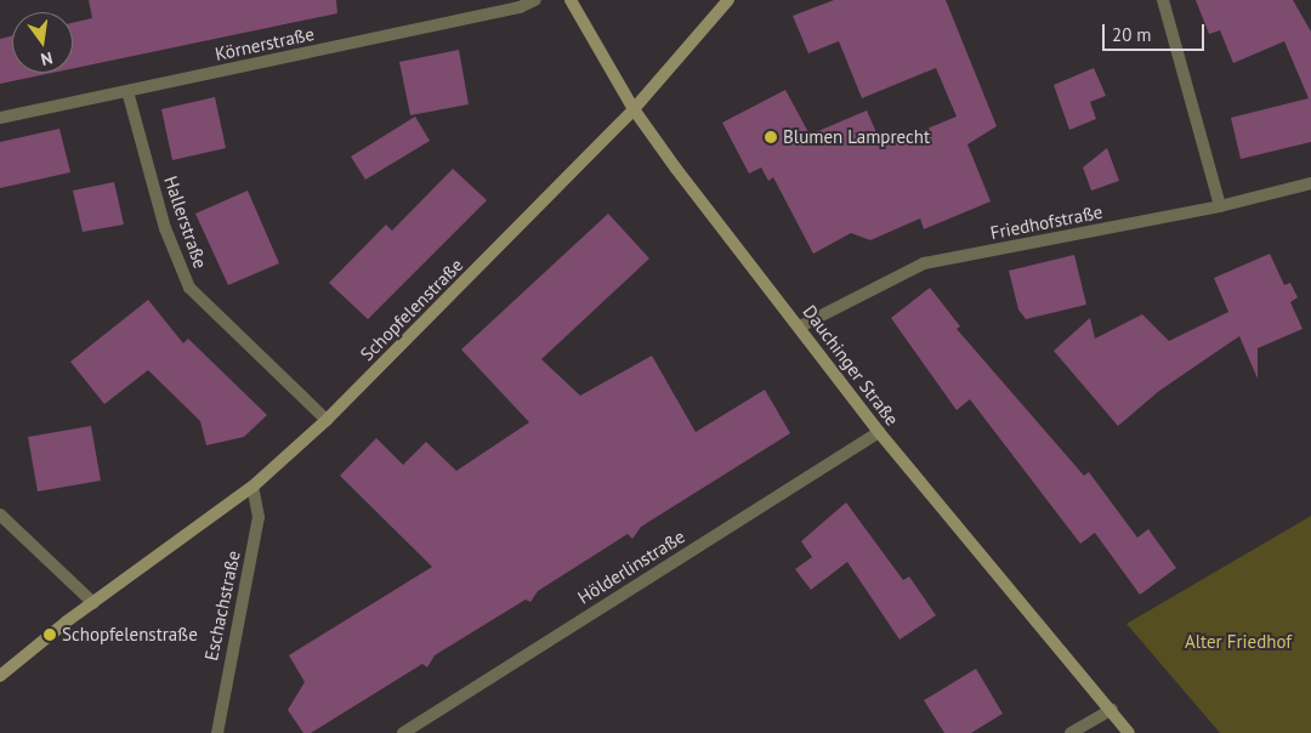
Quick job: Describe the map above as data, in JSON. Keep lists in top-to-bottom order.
{
  "streets": {
    "street": [
      "Körnerstraße",
      "Hallerstraße",
      "Friedhofstraße",
      "Schopfelenstraße",
      "Dauchinger Straße",
      "Hölderlinstraße",
      "Eschachstraße"
    ]
  },
  "crossings": [
    ["Körnerstraße", "Hallerstraße"],
    ["Hallerstraße", "Schopfelenstraße"],
    ["Friedhofstraße", "Dauchinger Straße"],
    ["Schopfelenstraße", "Dauchinger Straße"],
    ["Schopfelenstraße", "Eschachstraße"],
    ["Dauchinger Straße", "Hölderlinstraße"]
  ],
  "parks": ["Alter Friedhof"],
  "places": ["Blumen Lamprecht", "Schopfelenstraße"],
  "scale_bar": "20 m",
  "north": "bottom"
}
